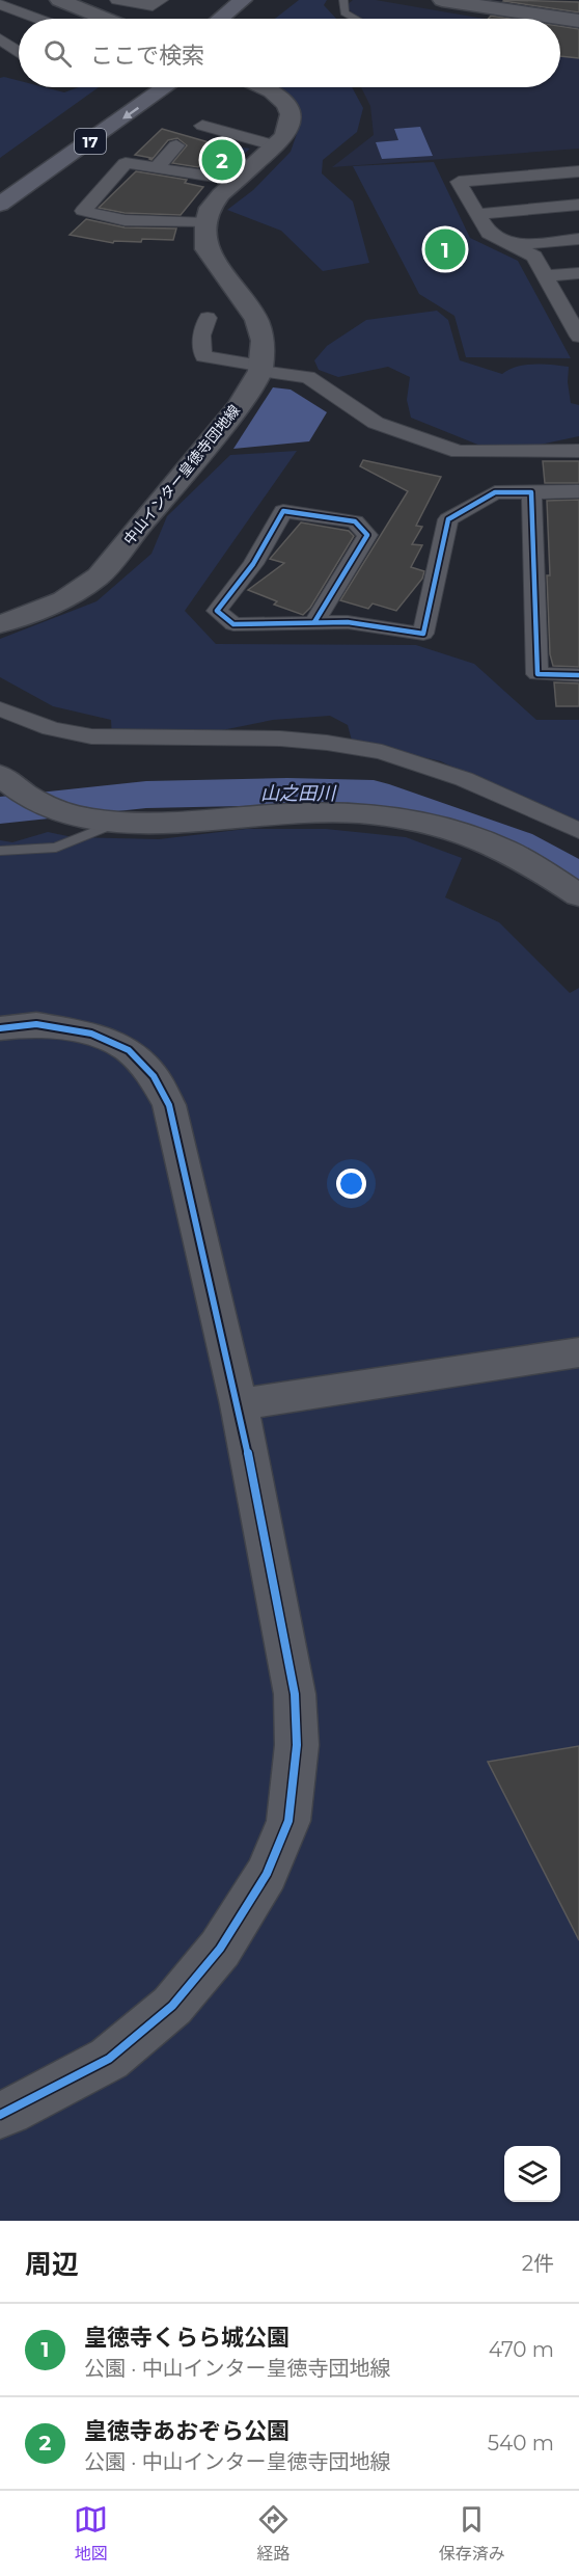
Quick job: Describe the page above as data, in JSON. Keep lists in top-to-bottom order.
{
  "streets": {
    "main road": ["17"],
    "street": ["中山インター皇徳寺団地線"]
  },
  "water": ["山之田川"],
  "page": {
    "search": "ここで検索",
    "pins": ["2", "1"],
    "heading": ["周辺", "2件"],
    "list": [
      {
        "mark": "1",
        "name": "皇徳寺くらら城公園",
        "note": "公園 · 中山インター皇徳寺団地線",
        "value": "470 m"
      },
      {
        "mark": "2",
        "name": "皇徳寺あおぞら公園",
        "note": "公園 · 中山インター皇徳寺団地線",
        "value": "540 m"
      }
    ],
    "nav": ["地図", "経路", "保存済み"]
  }
}
